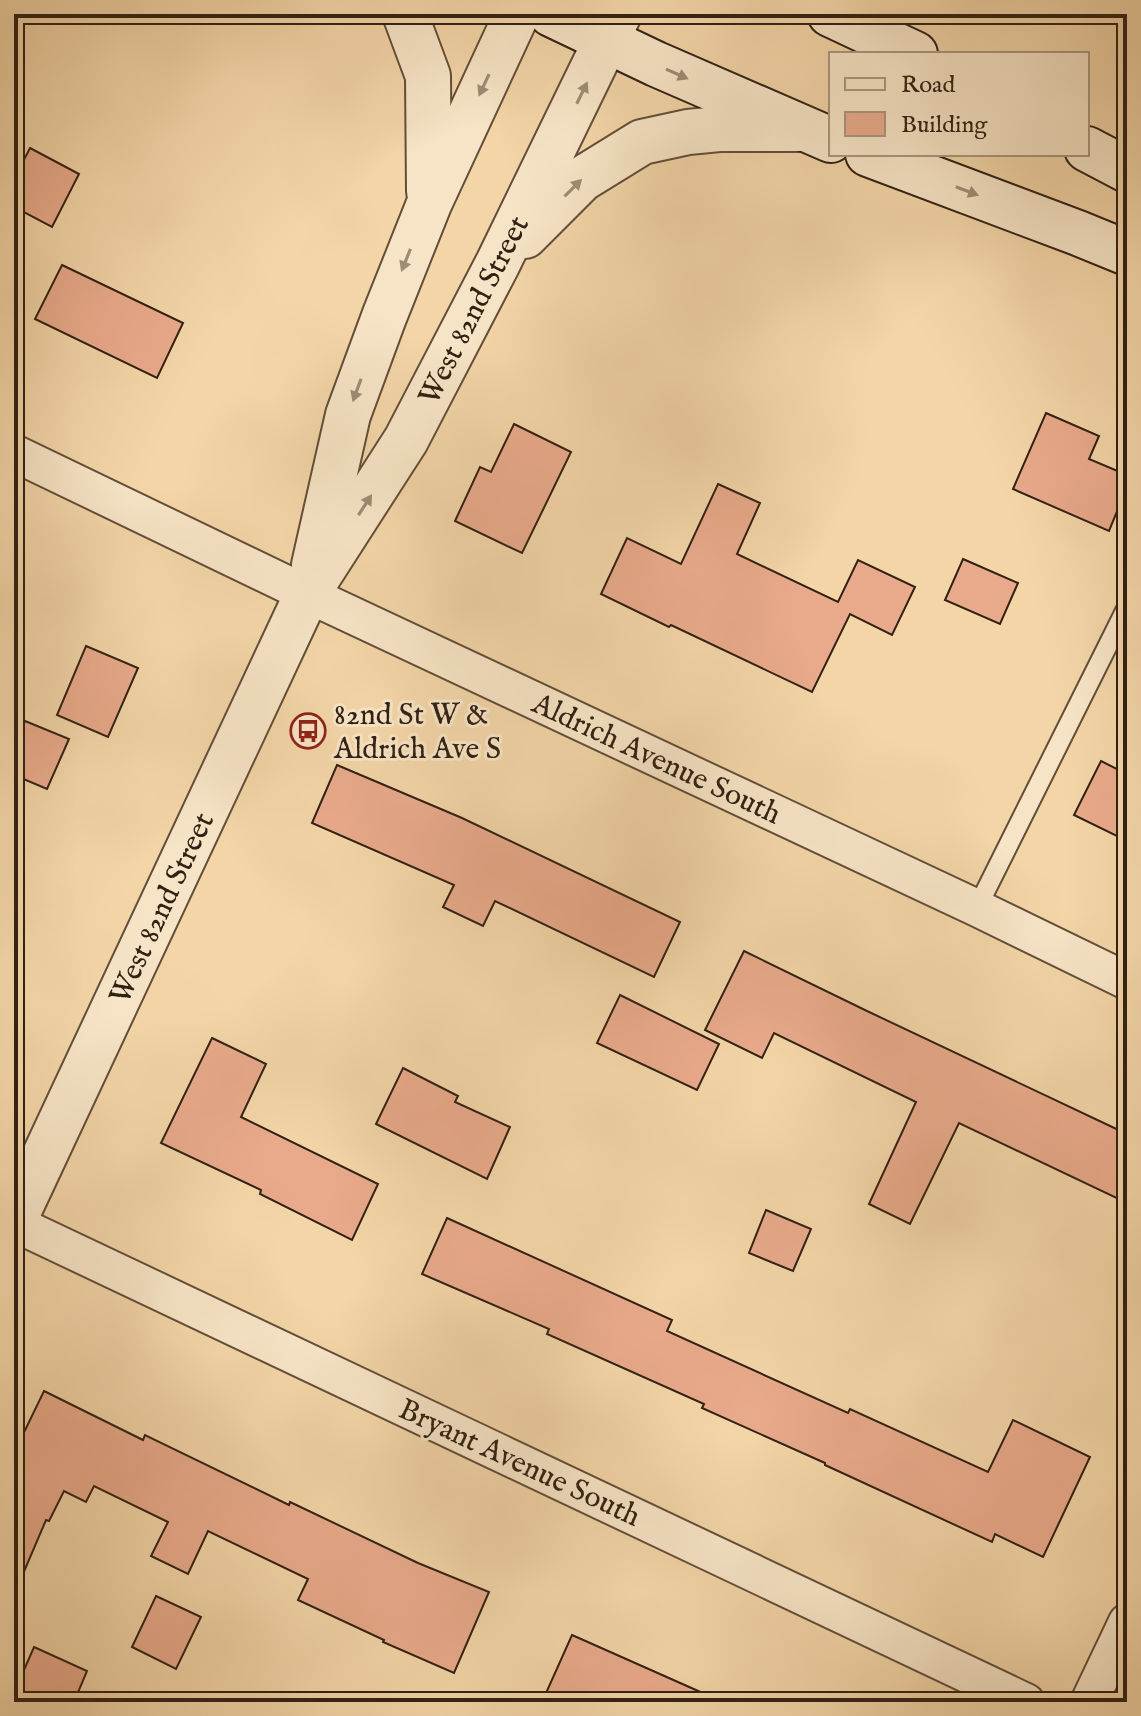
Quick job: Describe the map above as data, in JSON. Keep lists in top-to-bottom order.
{
  "streets": {
    "street": ["West 82nd Street", "Aldrich Avenue South", "Bryant Avenue South"]
  },
  "crossings": [
    ["West 82nd Street", "Aldrich Avenue South"],
    ["West 82nd Street", "Bryant Avenue South"]
  ],
  "places": {
    "bus stop": ["82nd St W & Aldrich Ave S"]
  },
  "legend": ["Road", "Building"]
}
